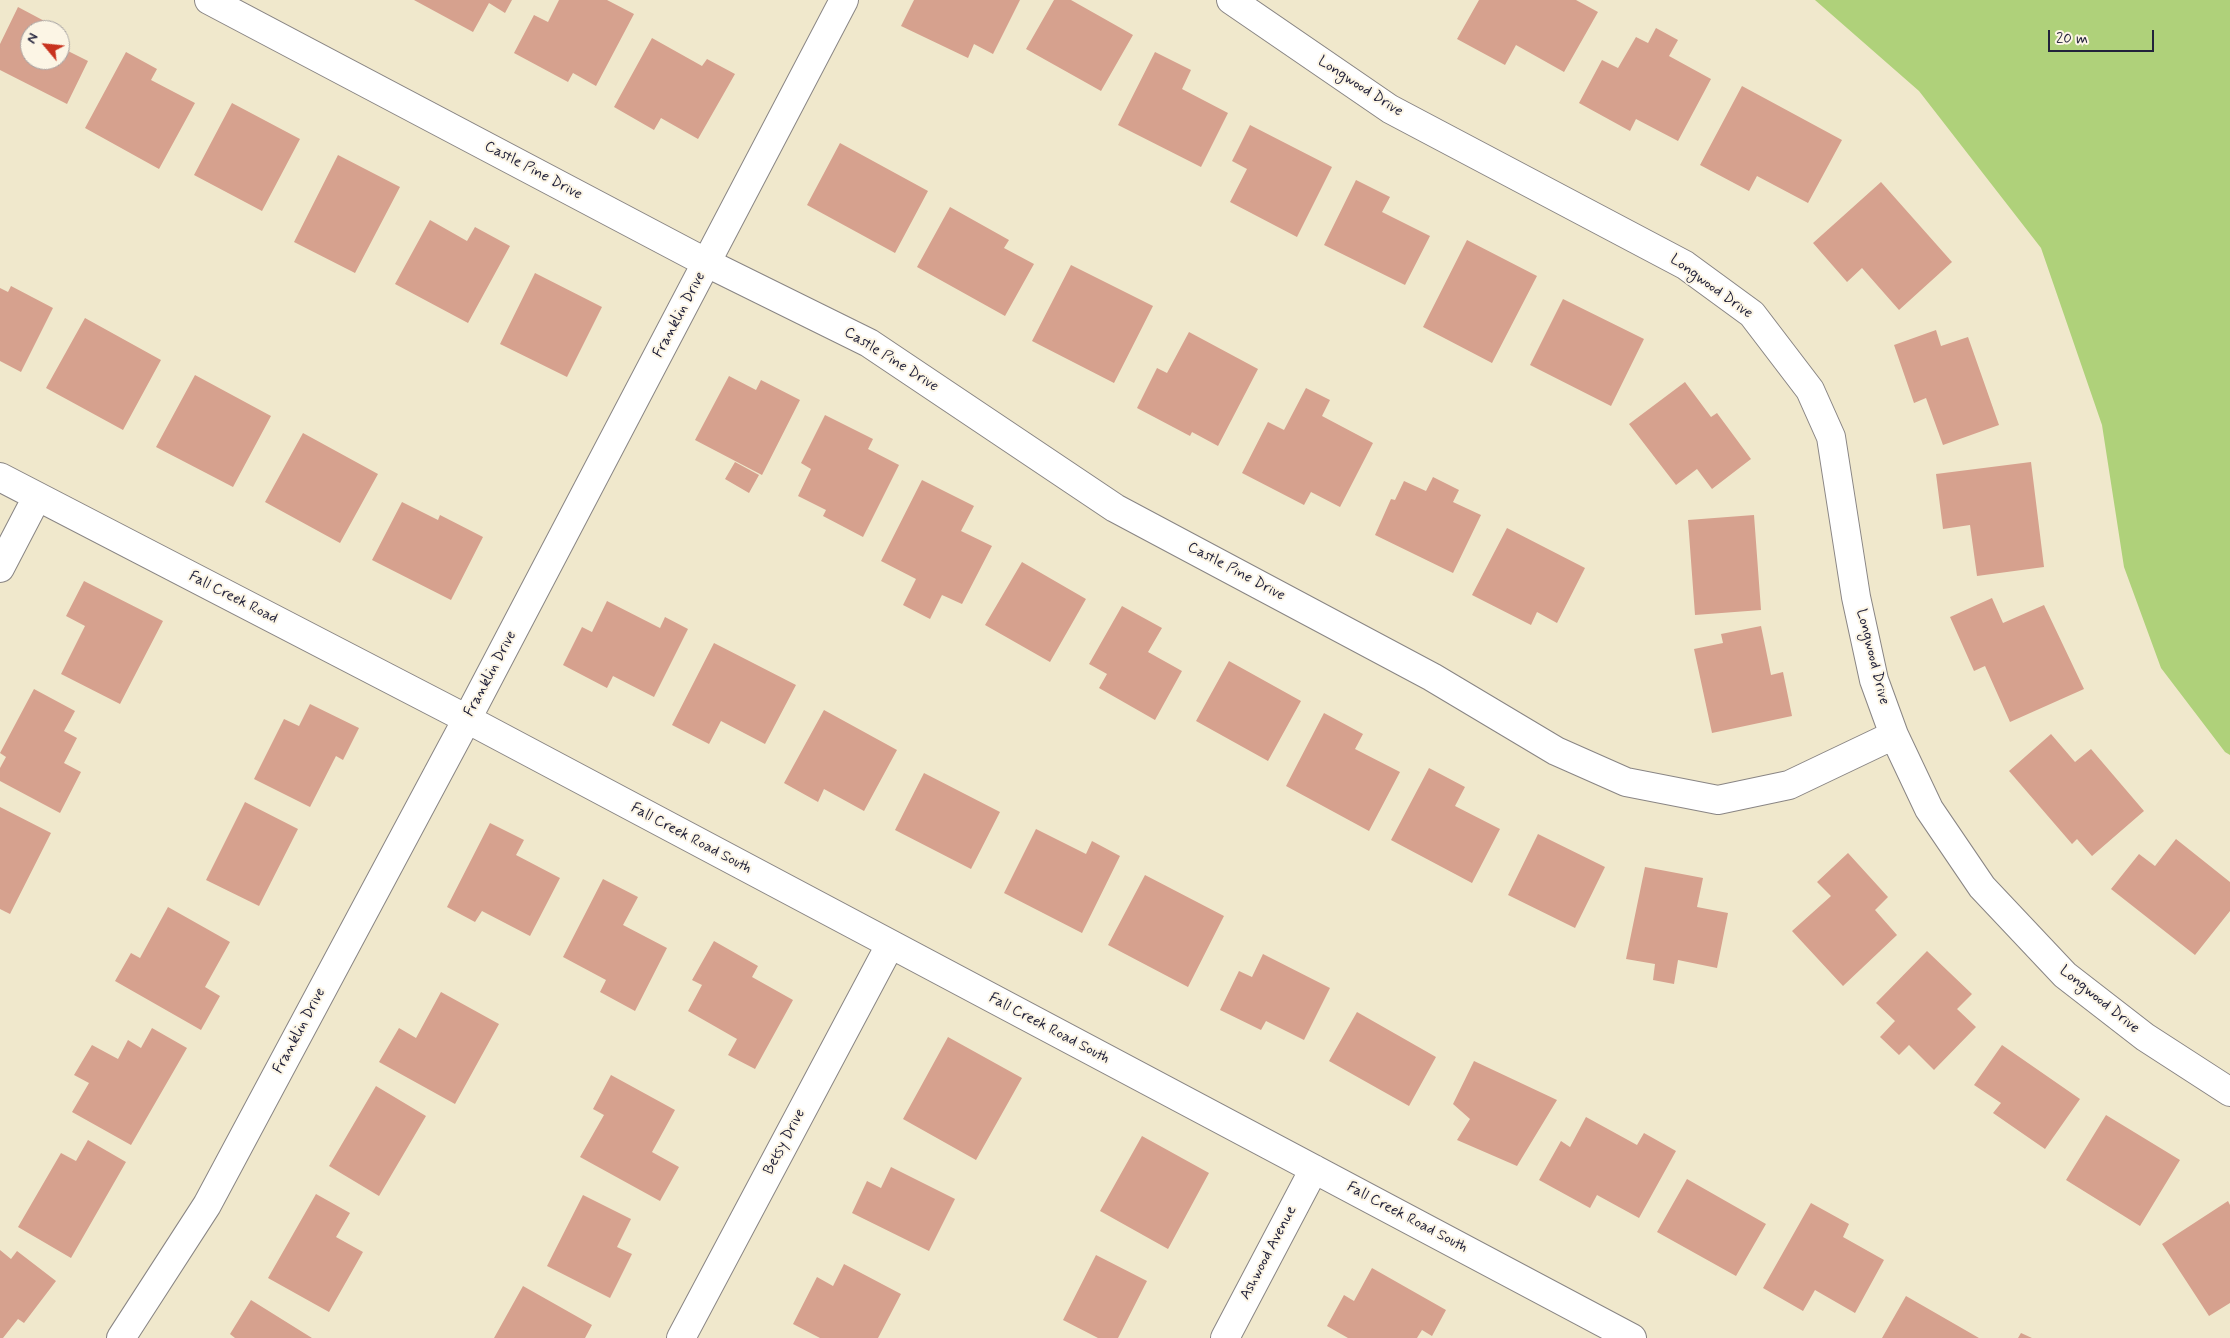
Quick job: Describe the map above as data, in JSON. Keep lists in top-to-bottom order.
{
  "streets": {
    "street": [
      "Longwood Drive",
      "Castle Pine Drive",
      "Franklin Drive",
      "Fall Creek Road",
      "Fall Creek Road South",
      "Betsy Drive",
      "Ashwood Avenue"
    ]
  },
  "crossings": [
    ["Longwood Drive", "Castle Pine Drive"],
    ["Castle Pine Drive", "Franklin Drive"],
    ["Franklin Drive", "Fall Creek Road"],
    ["Franklin Drive", "Fall Creek Road South"],
    ["Fall Creek Road", "Fall Creek Road South"],
    ["Fall Creek Road South", "Betsy Drive"],
    ["Fall Creek Road South", "Ashwood Avenue"]
  ],
  "scale_bar": "20 m",
  "north": "top left"
}
